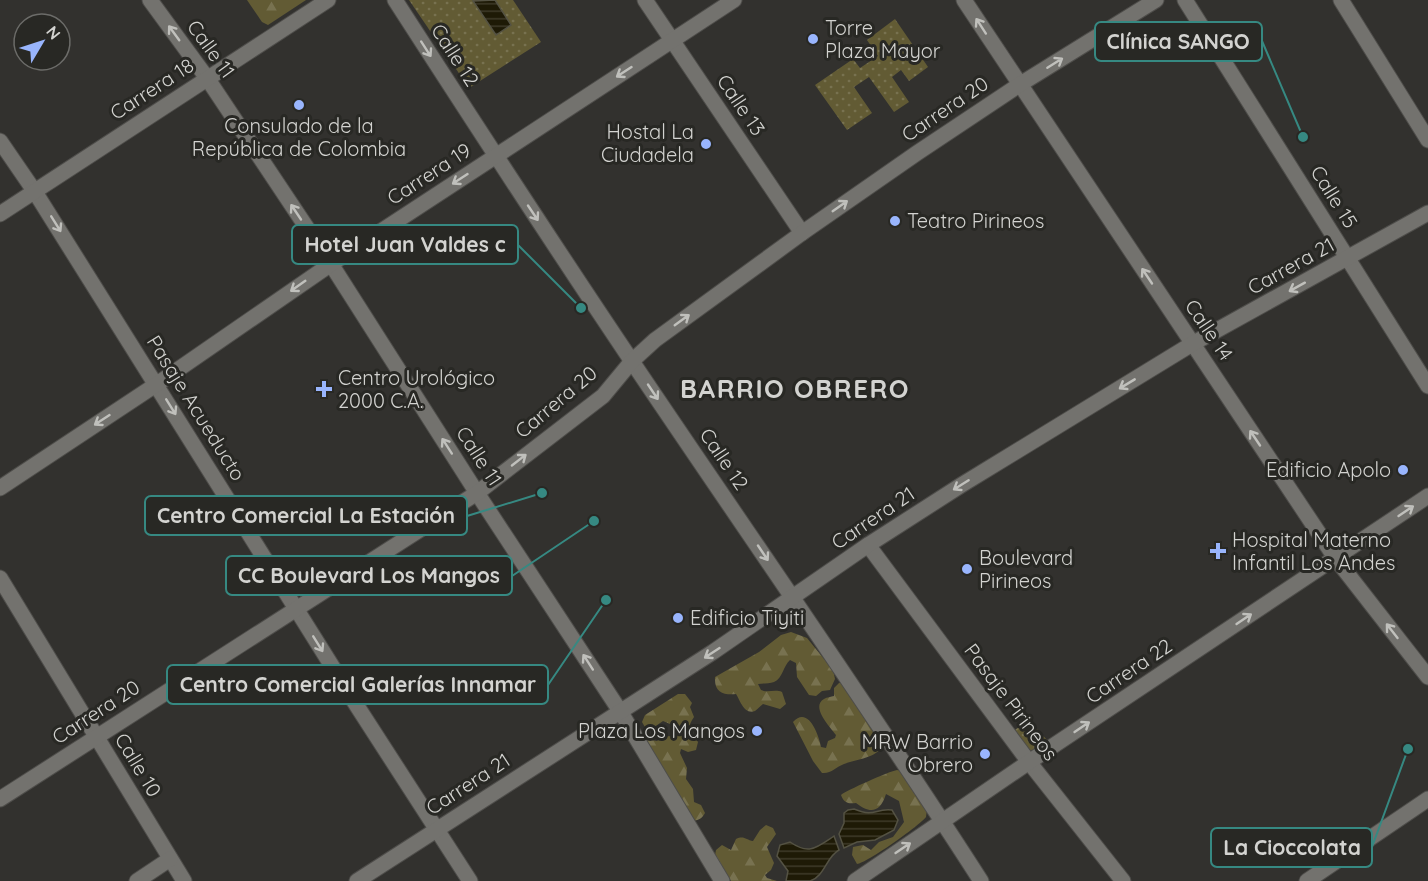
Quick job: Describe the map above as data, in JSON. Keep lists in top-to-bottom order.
{
  "streets": {
    "street": [
      "Calle 11",
      "Calle 12",
      "Carrera 18",
      "Calle 13",
      "Carrera 20",
      "Carrera 19",
      "Calle 15",
      "Carrera 21",
      "Calle 14",
      "Pasaje Acueducto",
      "Carrera 22",
      "Pasaje Pirineos",
      "Calle 10"
    ]
  },
  "crossings": [
    ["Calle 11", "Carrera 18"],
    ["Calle 11", "Carrera 20"],
    ["Calle 11", "Carrera 19"],
    ["Calle 11", "Carrera 21"],
    ["Calle 12", "Carrera 20"],
    ["Calle 12", "Carrera 19"],
    ["Calle 12", "Carrera 21"],
    ["Calle 12", "Carrera 22"],
    ["Carrera 18", "Pasaje Acueducto"],
    ["Calle 13", "Carrera 20"],
    ["Calle 13", "Carrera 19"],
    ["Carrera 20", "Calle 14"],
    ["Carrera 20", "Pasaje Acueducto"],
    ["Carrera 20", "Calle 10"],
    ["Carrera 19", "Pasaje Acueducto"],
    ["Calle 15", "Carrera 21"],
    ["Carrera 21", "Calle 14"],
    ["Carrera 21", "Pasaje Acueducto"],
    ["Carrera 21", "Pasaje Pirineos"],
    ["Calle 14", "Carrera 22"],
    ["Carrera 22", "Pasaje Pirineos"]
  ],
  "one_way": [
    "Calle 11",
    "Calle 12",
    "Carrera 20",
    "Carrera 19",
    "Carrera 21",
    "Calle 14",
    "Pasaje Acueducto",
    "Carrera 22"
  ],
  "districts": ["BARRIO OBRERO"],
  "places": {
    "other": [
      "Torre Plaza Mayor",
      "Consulado de la República de Colombia",
      "Clínica SANGO",
      "Hostal La Ciudadela",
      "Teatro Pirineos",
      "Hotel Juan Valdes c",
      "Edificio Apolo",
      "Centro Comercial La Estación",
      "CC Boulevard Los Mangos",
      "Boulevard Pirineos",
      "Centro Comercial Galerías Innamar",
      "Edificio Tiyiti",
      "Plaza Los Mangos",
      "La Cioccolata",
      "MRW Barrio Obrero"
    ],
    "health": ["Centro Urológico 2000 C.A.", "Hospital Materno Infantil Los Andes"]
  },
  "north": "top right"
}
